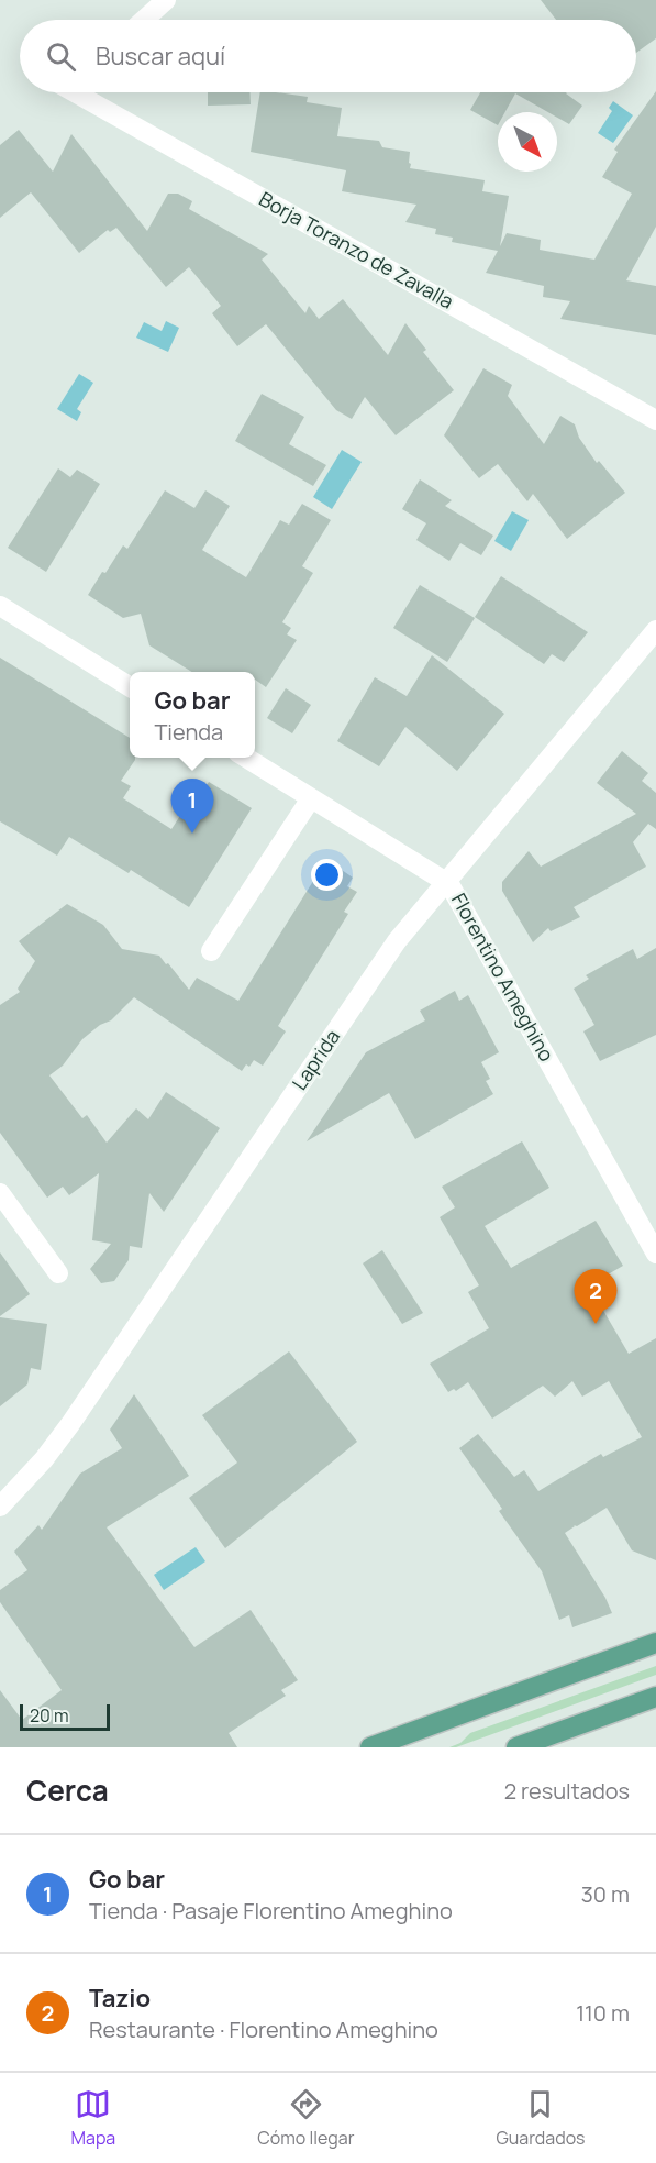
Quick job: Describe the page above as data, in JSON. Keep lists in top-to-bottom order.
{
  "streets": {
    "street": ["Borja Toranzo de Zavalla", "Florentino Ameghino", "Laprida"]
  },
  "crossings": [
    ["Florentino Ameghino", "Laprida"]
  ],
  "scale_bar": "20 m",
  "north": "bottom right",
  "page": {
    "search": "Buscar aquí",
    "popup": ["Go bar", "Tienda"],
    "pins": ["1", "2"],
    "scale": "20 m",
    "heading": ["Cerca", "2 resultados"],
    "list": [
      {
        "mark": "1",
        "name": "Go bar",
        "note": "Tienda · Pasaje Florentino Ameghino",
        "value": "30 m"
      },
      {
        "mark": "2",
        "name": "Tazio",
        "note": "Restaurante · Florentino Ameghino",
        "value": "110 m"
      }
    ],
    "nav": ["Mapa", "Cómo llegar", "Guardados"]
  }
}
